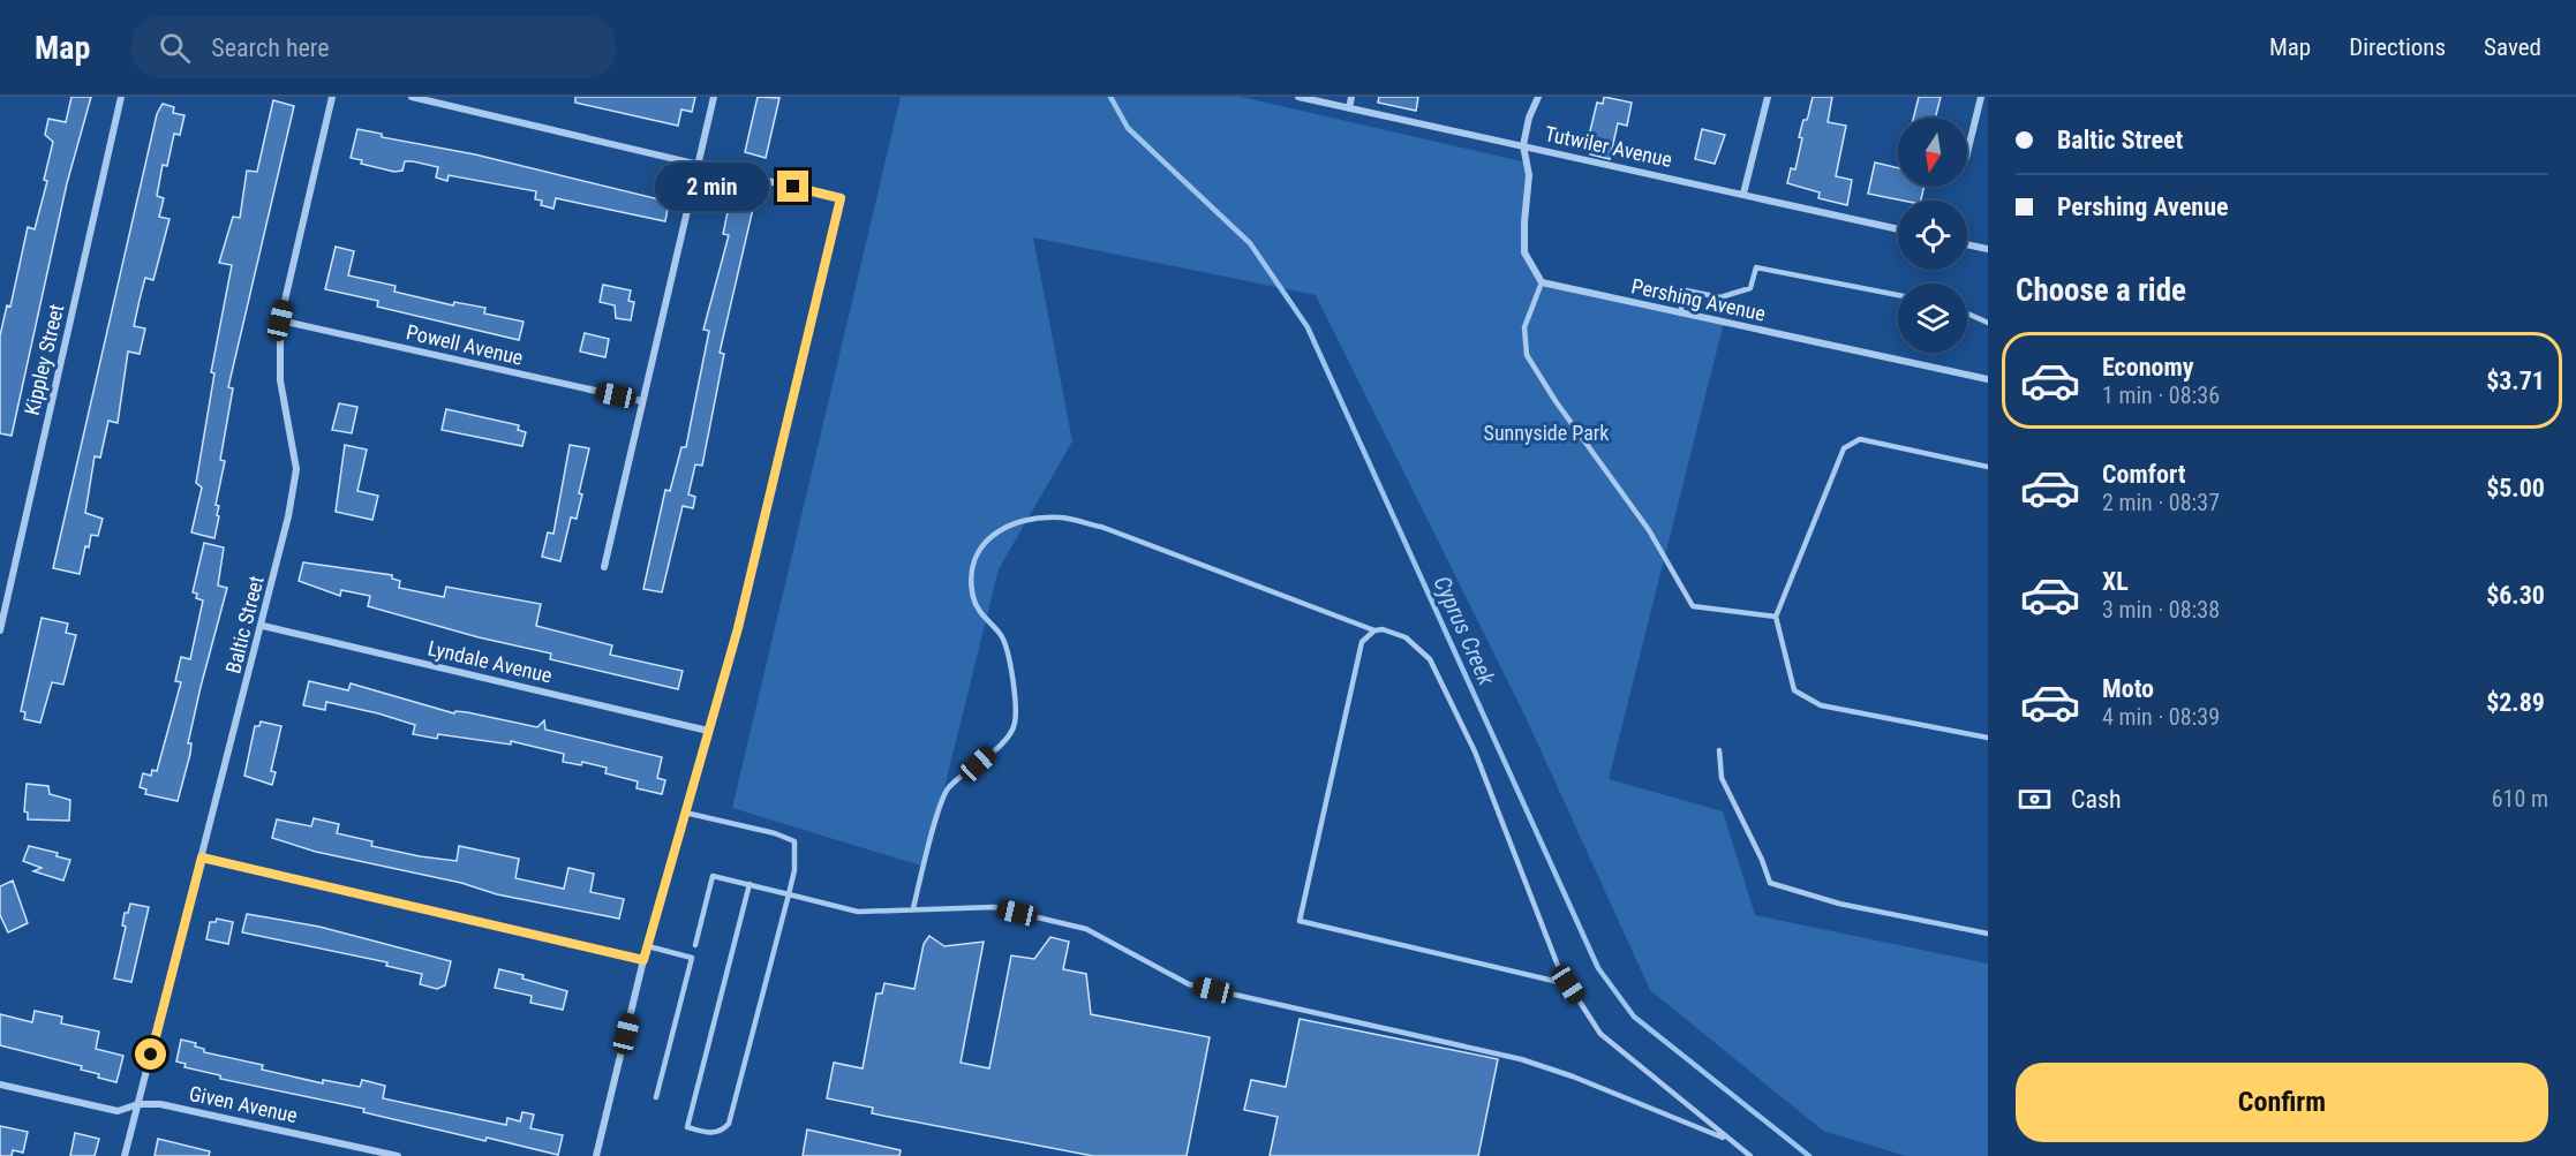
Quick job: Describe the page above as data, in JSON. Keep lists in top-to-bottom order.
{
  "streets": {
    "street": [
      "Tutwiler Avenue",
      "Pershing Avenue",
      "Powell Avenue",
      "Kippley Street",
      "Baltic Street",
      "Lyndale Avenue",
      "Given Avenue"
    ]
  },
  "crossings": [
    ["Powell Avenue", "Baltic Street"],
    ["Baltic Street", "Lyndale Avenue"],
    ["Baltic Street", "Given Avenue"]
  ],
  "water": ["Cyprus Creek"],
  "parks": ["Sunnyside Park"],
  "north": "bottom",
  "page": {
    "header": "Map",
    "search": "Search here",
    "nav": ["Map", "Directions", "Saved"],
    "banner": ["Baltic Street", "Pershing Avenue"],
    "bubble": "2 min",
    "heading": "Choose a ride",
    "list": [
      {
        "name": "Economy",
        "note": "1 min · 08:36",
        "value": "$3.71"
      },
      {
        "name": "Comfort",
        "note": "2 min · 08:37",
        "value": "$5.00"
      },
      {
        "name": "XL",
        "note": "3 min · 08:38",
        "value": "$6.30"
      },
      {
        "name": "Moto",
        "note": "4 min · 08:39",
        "value": "$2.89"
      }
    ],
    "pay": ["Cash", "610 m"],
    "buttons": "Confirm"
  }
}
